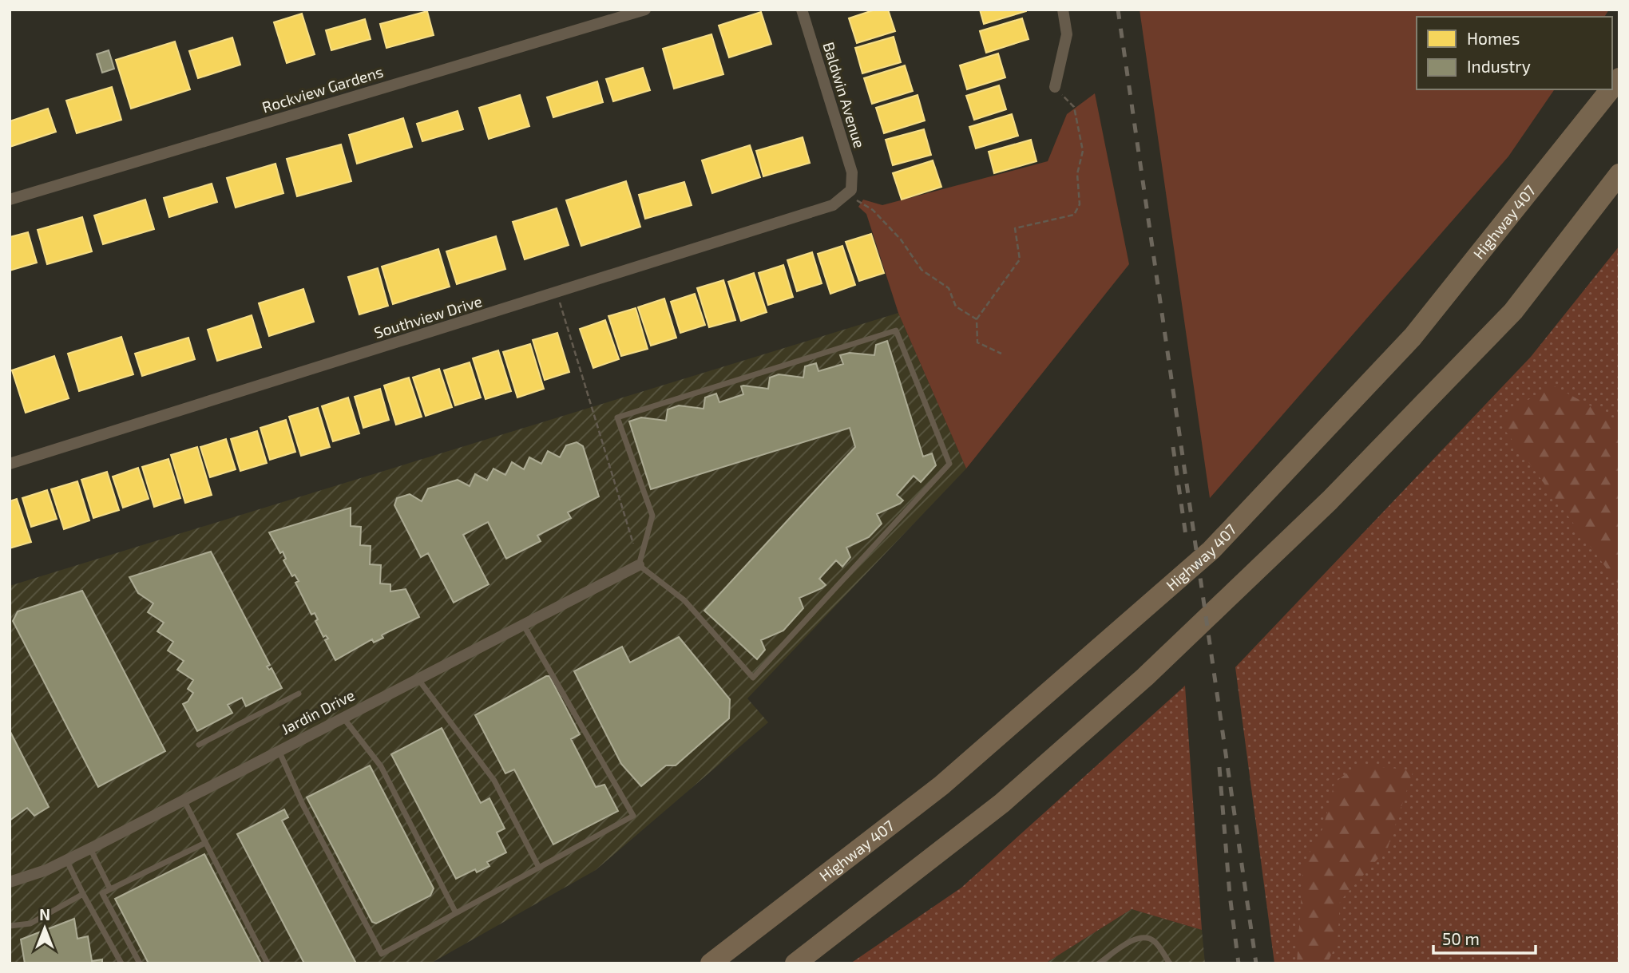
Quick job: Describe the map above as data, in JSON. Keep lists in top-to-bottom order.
{
  "streets": {
    "highway": ["Highway 407"],
    "street": [
      "Rockview Gardens",
      "Baldwin Avenue",
      "Southview Drive",
      "Jardin Drive"
    ]
  },
  "crossings": [
    ["Baldwin Avenue", "Southview Drive"]
  ],
  "legend": ["Homes", "Industry"],
  "scale_bar": "50 m",
  "north": "top"
}
